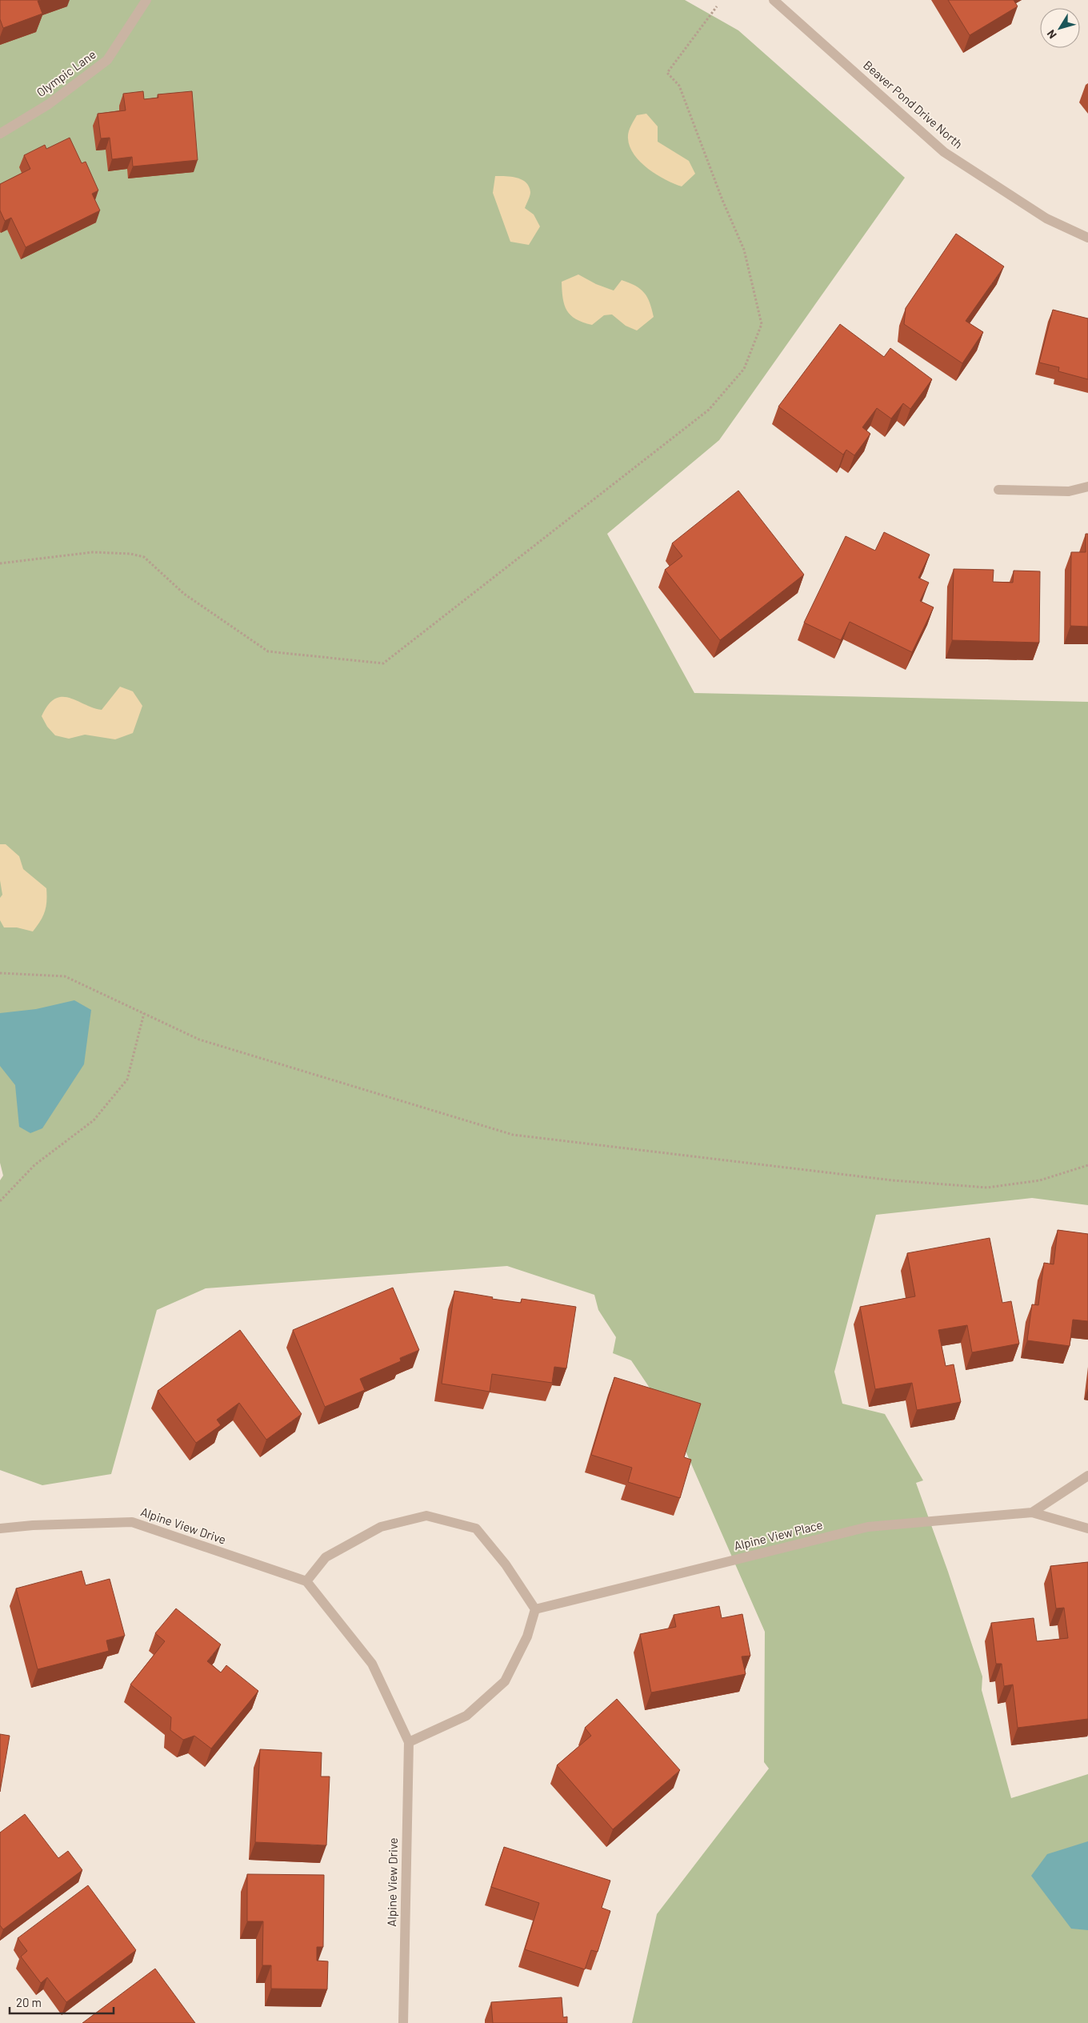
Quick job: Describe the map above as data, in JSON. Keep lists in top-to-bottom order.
{
  "streets": {
    "street": [
      "Olympic Lane",
      "Beaver Pond Drive North",
      "Alpine View Drive",
      "Alpine View Place"
    ]
  },
  "scale_bar": "20 m",
  "north": "bottom left"
}
